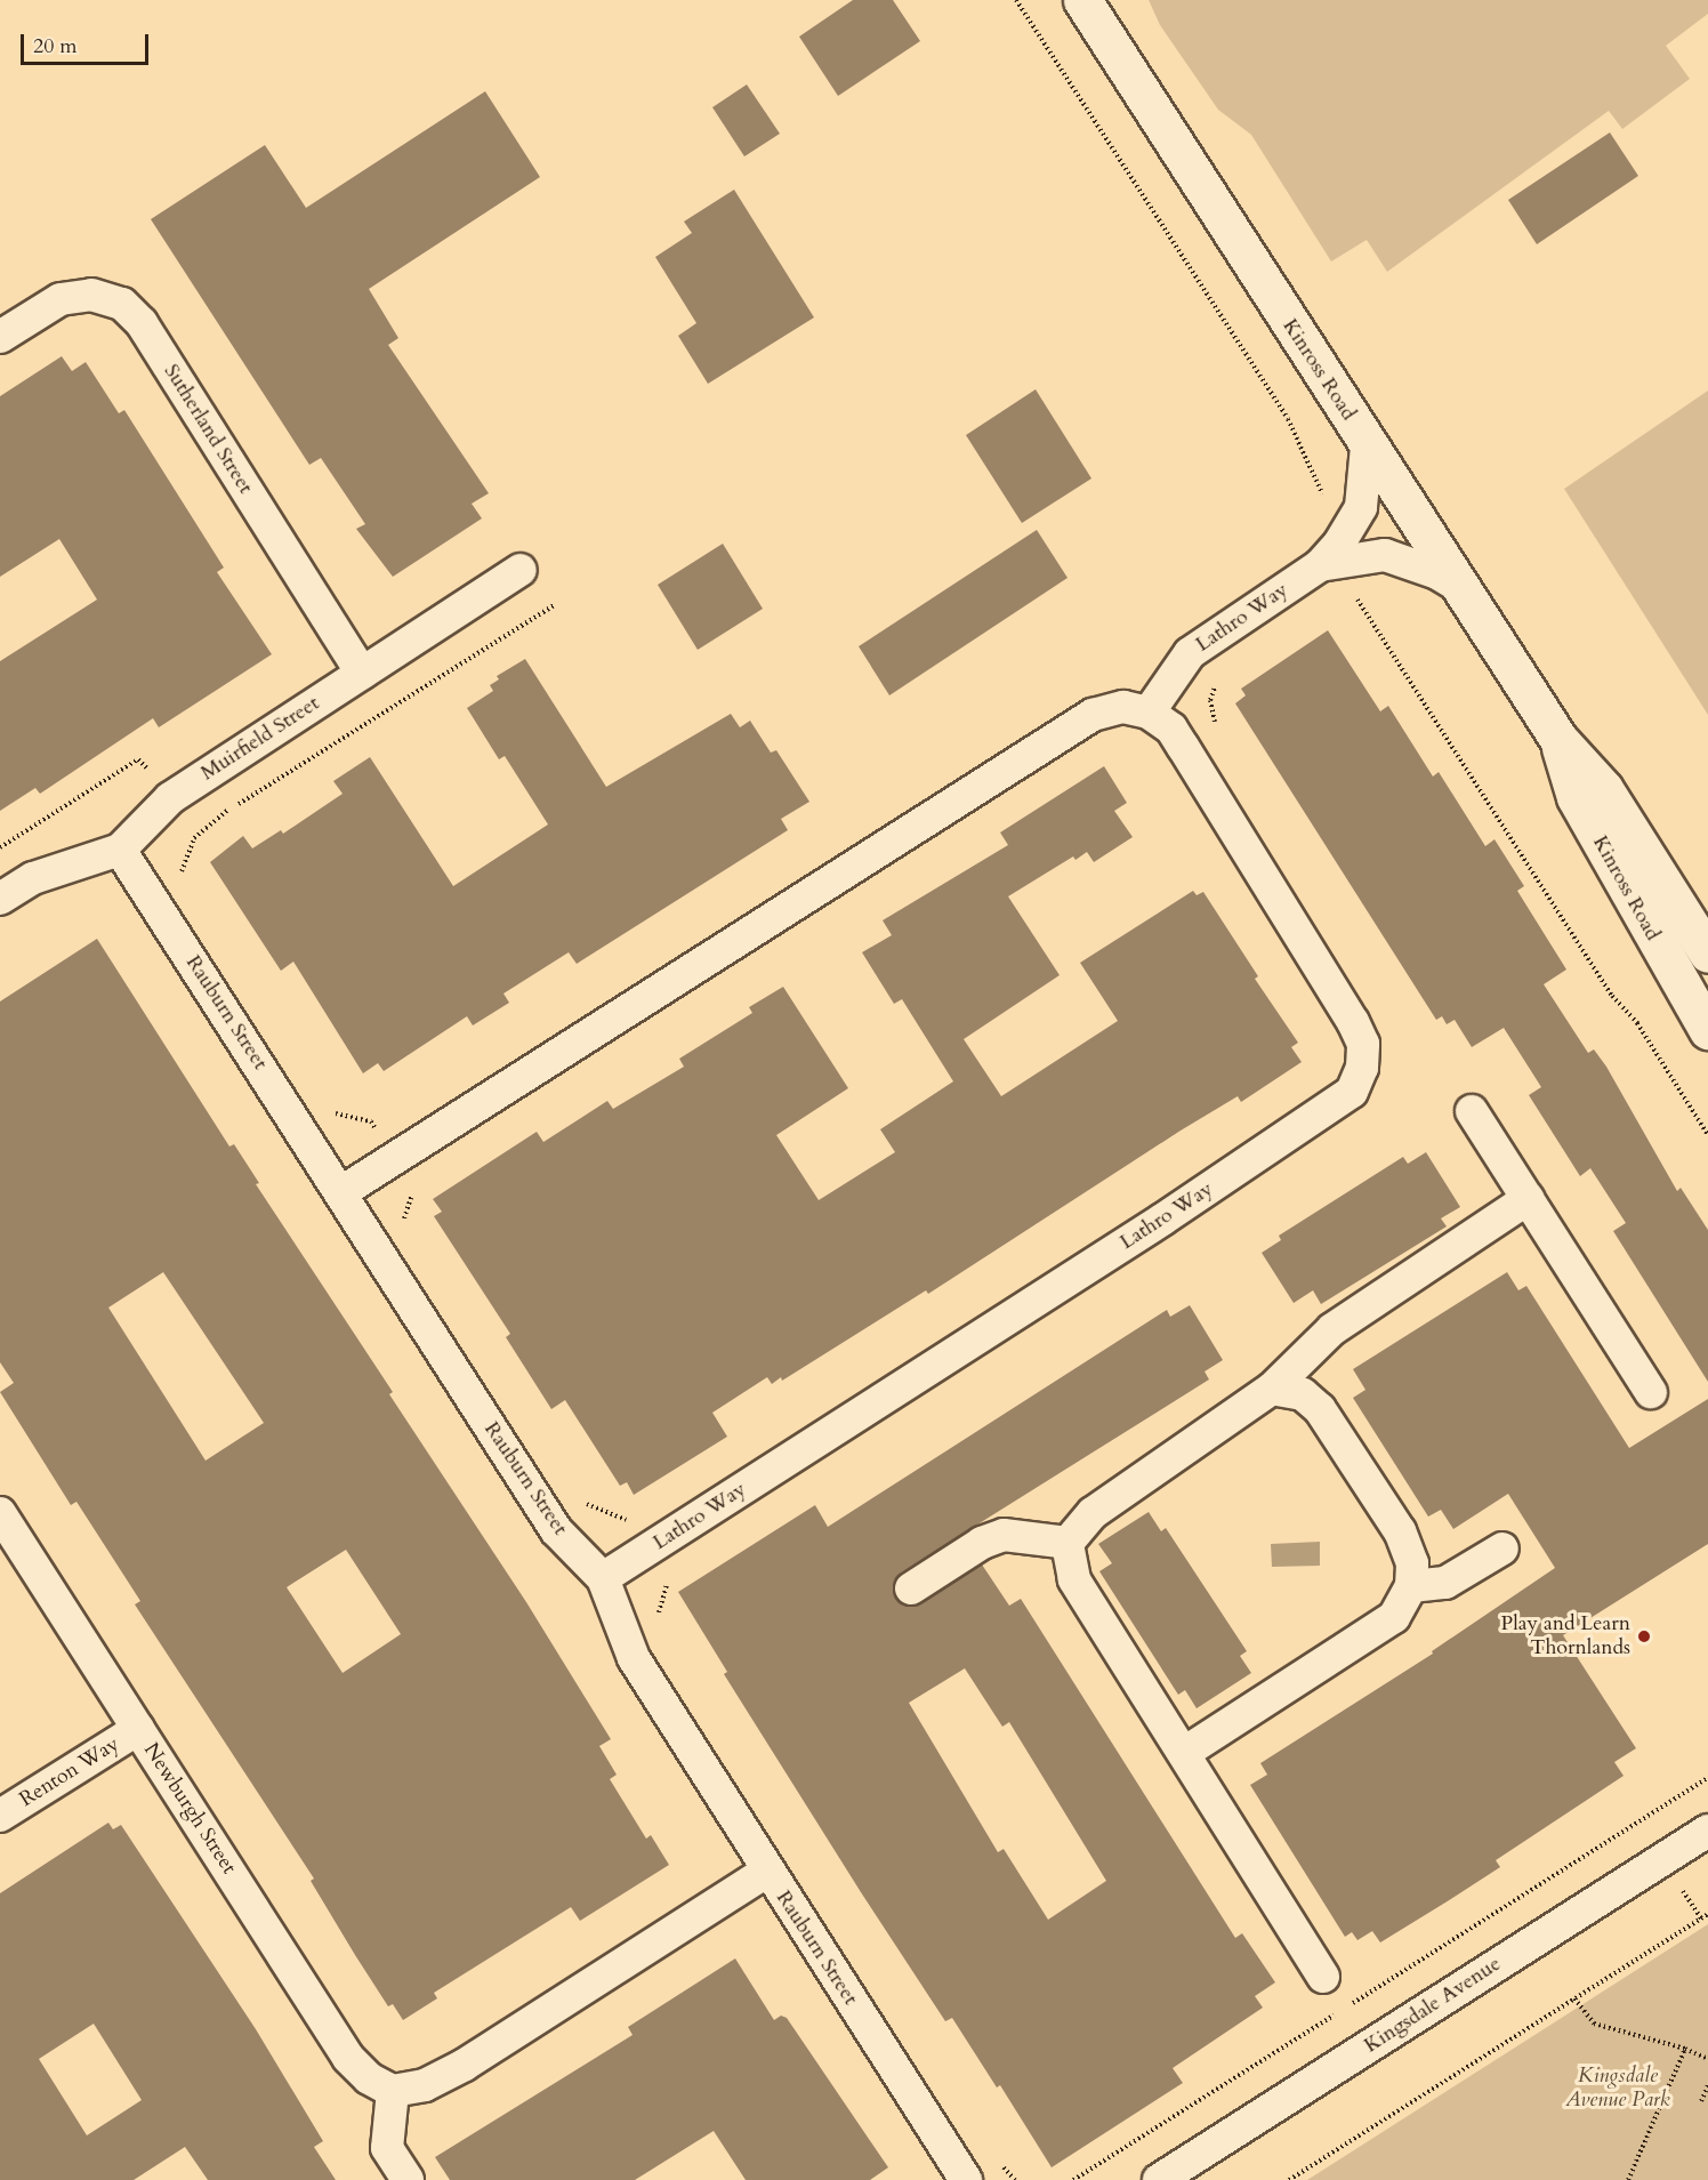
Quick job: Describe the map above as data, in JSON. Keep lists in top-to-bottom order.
{
  "streets": {
    "street": [
      "Kinross Road",
      "Sutherland Street",
      "Lathro Way",
      "Muirfield Street",
      "Rauburn Street",
      "Renton Way",
      "Newburgh Street",
      "Kingsdale Avenue"
    ]
  },
  "crossings": [
    ["Kinross Road", "Lathro Way"],
    ["Sutherland Street", "Muirfield Street"],
    ["Lathro Way", "Rauburn Street"],
    ["Muirfield Street", "Rauburn Street"],
    ["Renton Way", "Newburgh Street"]
  ],
  "parks": ["Kingsdale Avenue Park"],
  "places": ["Play and Learn Thornlands"],
  "scale_bar": "20 m"
}
